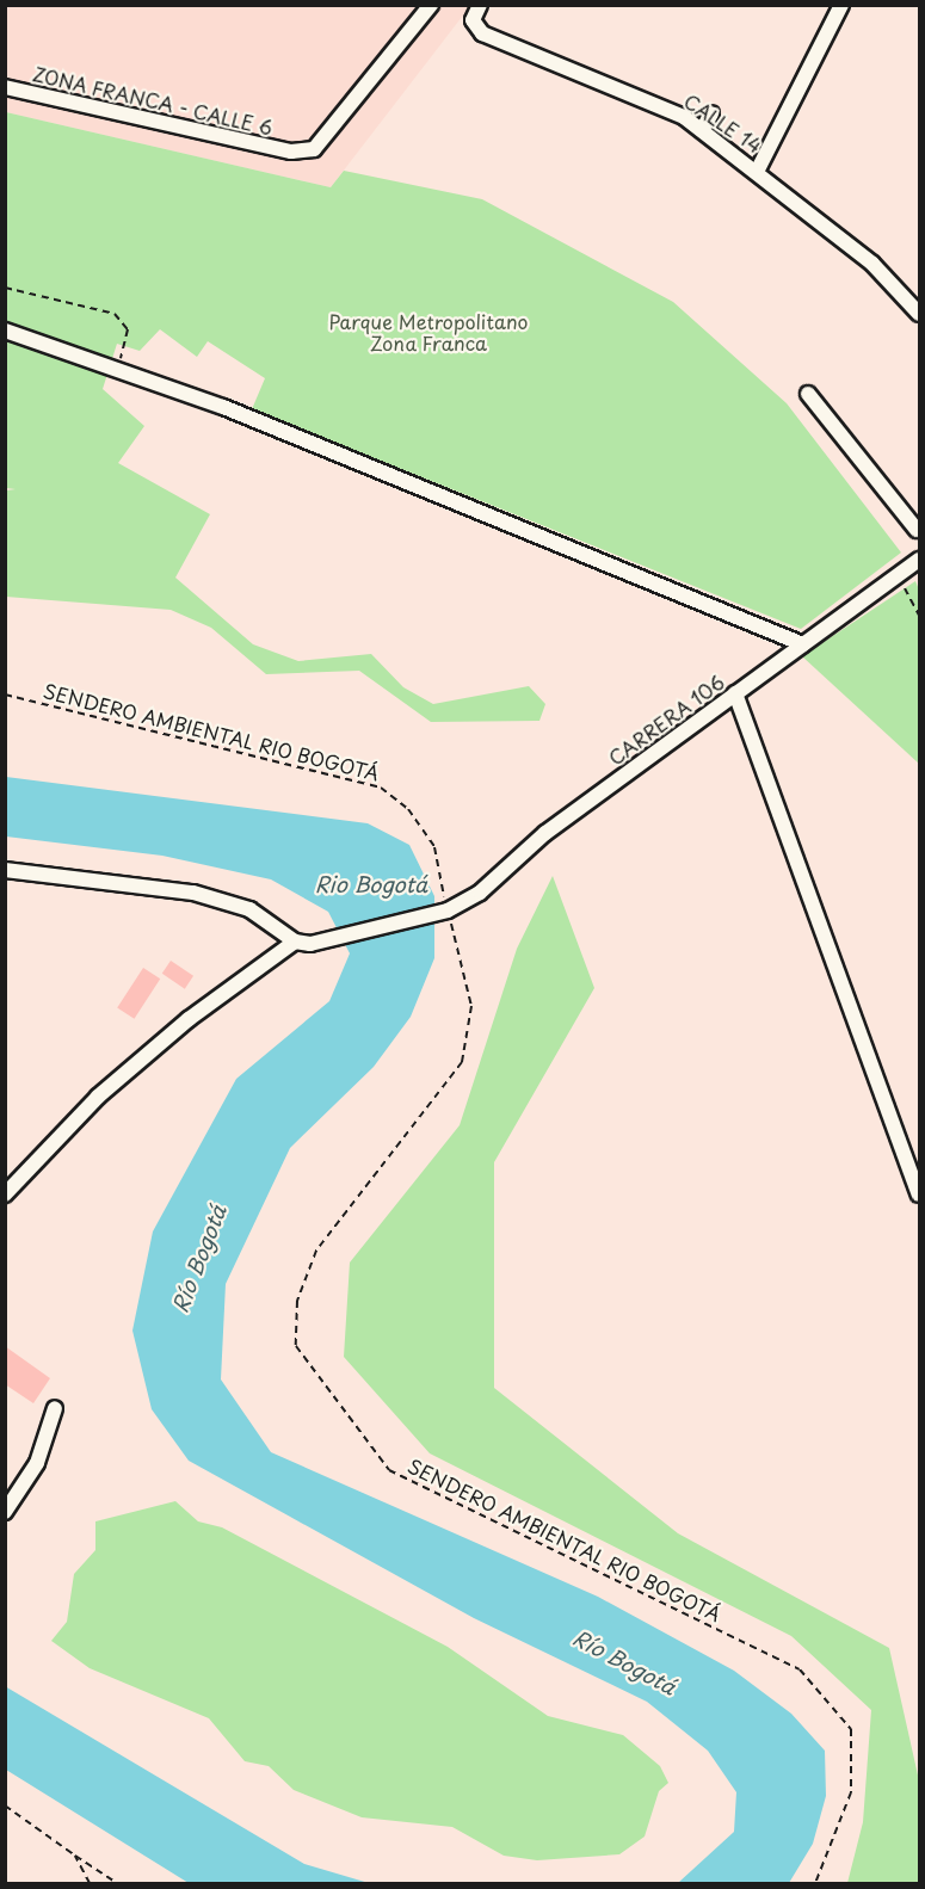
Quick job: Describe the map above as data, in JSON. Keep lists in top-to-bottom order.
{
  "streets": {
    "street": ["ZONA FRANCA - CALLE 6", "CALLE 14", "CARRERA 106"],
    "path": ["SENDERO AMBIENTAL RIO BOGOTÁ"]
  },
  "crossings": [
    ["CARRERA 106", "SENDERO AMBIENTAL RIO BOGOTÁ"]
  ],
  "water": ["Rio Bogotá", "Río Bogotá"],
  "parks": ["Parque Metropolitano Zona Franca"]
}
